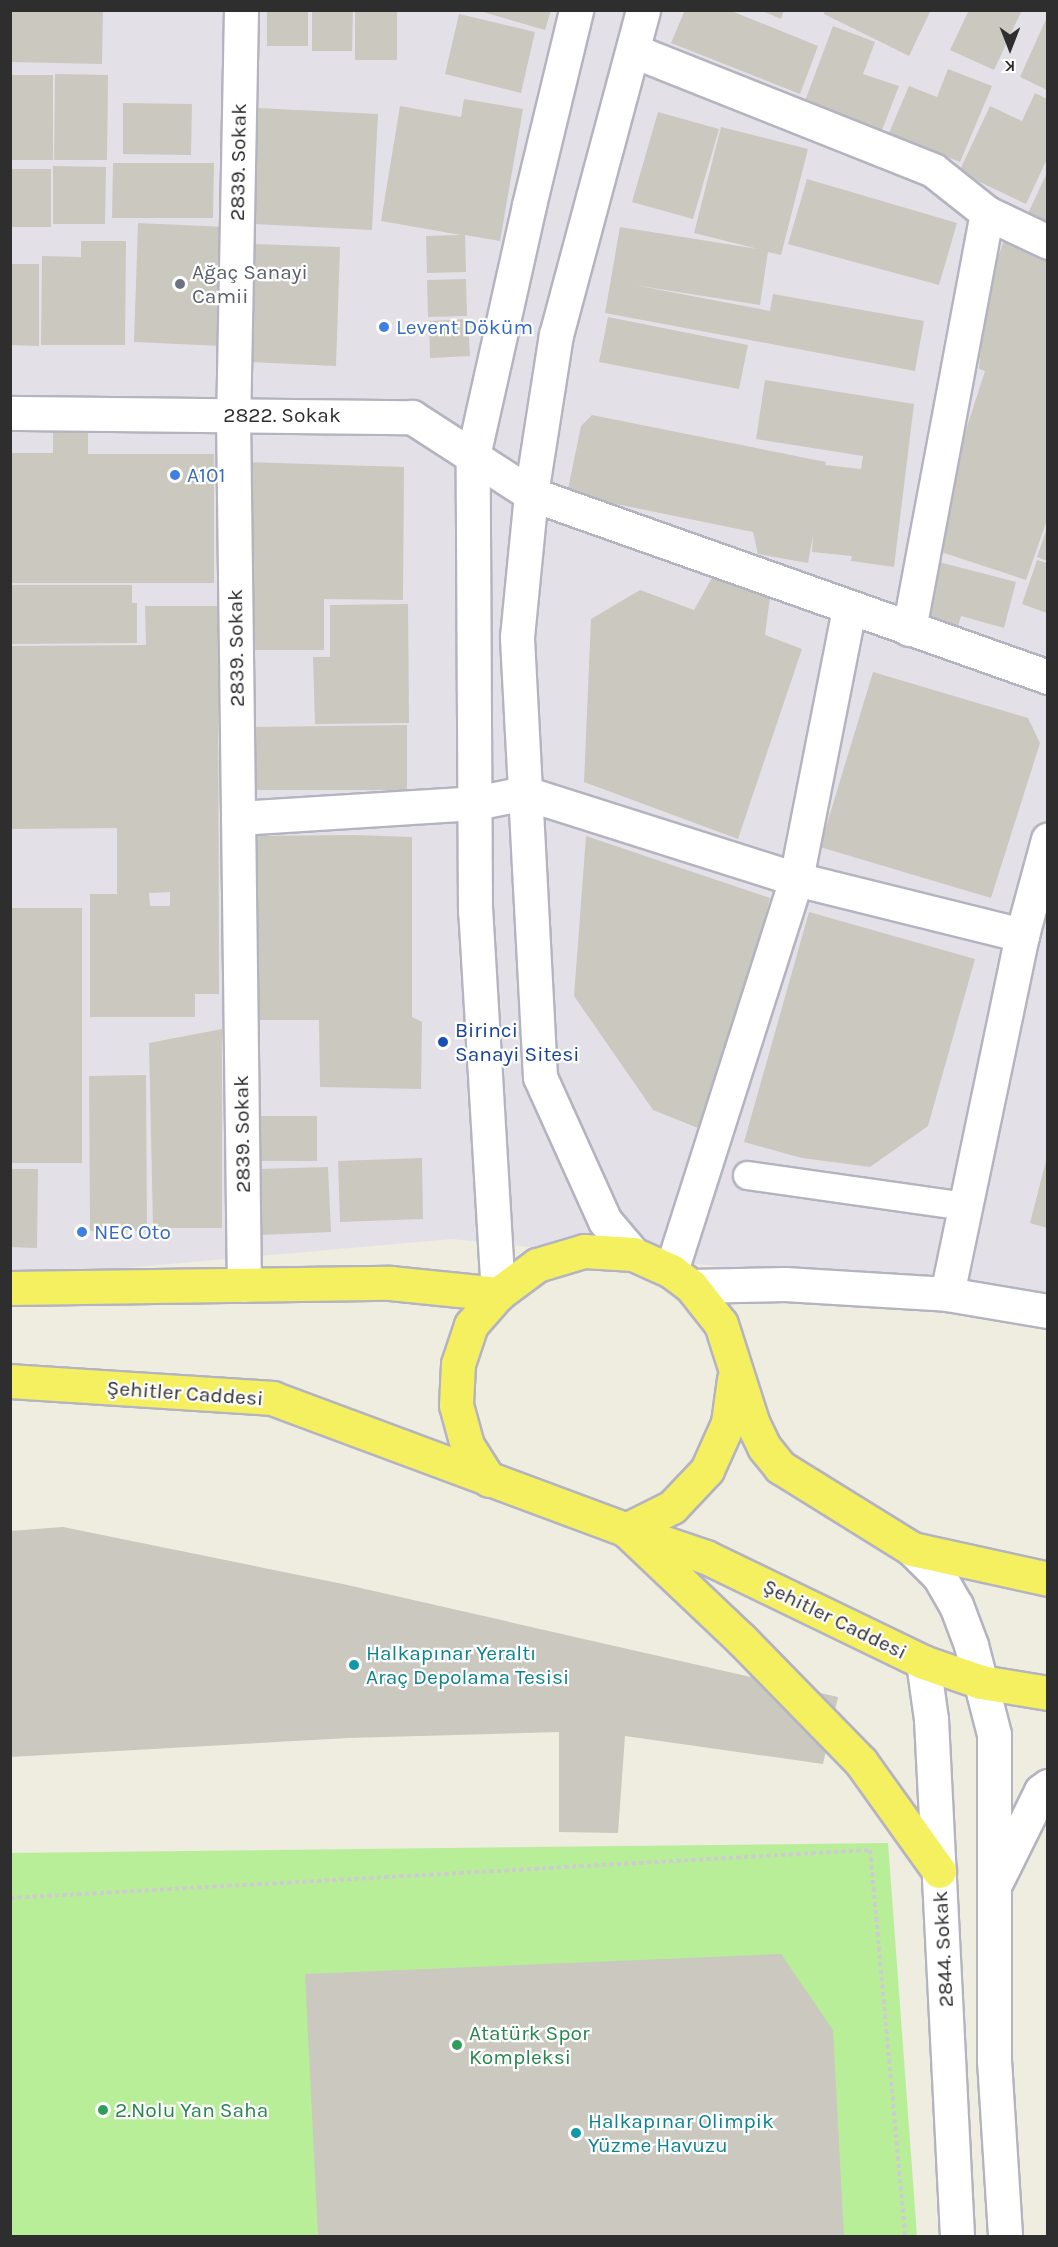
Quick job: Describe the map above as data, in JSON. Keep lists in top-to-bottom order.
{
  "streets": {
    "main road": ["Şehitler Caddesi"],
    "street": ["2839. Sokak", "2822. Sokak", "2844. Sokak"]
  },
  "crossings": [
    ["2839. Sokak", "2822. Sokak"],
    ["Şehitler Caddesi", "2844. Sokak"]
  ],
  "places": [
    "Ağaç Sanayi Camii",
    "Levent Döküm",
    "A101",
    "Birinci Sanayi Sitesi",
    "NEC Oto",
    "Halkapınar Yeraltı Araç Depolama Tesisi",
    "Atatürk Spor Kompleksi",
    "2.Nolu Yan Saha",
    "Halkapınar Olimpik Yüzme Havuzu"
  ],
  "north": "bottom"
}
